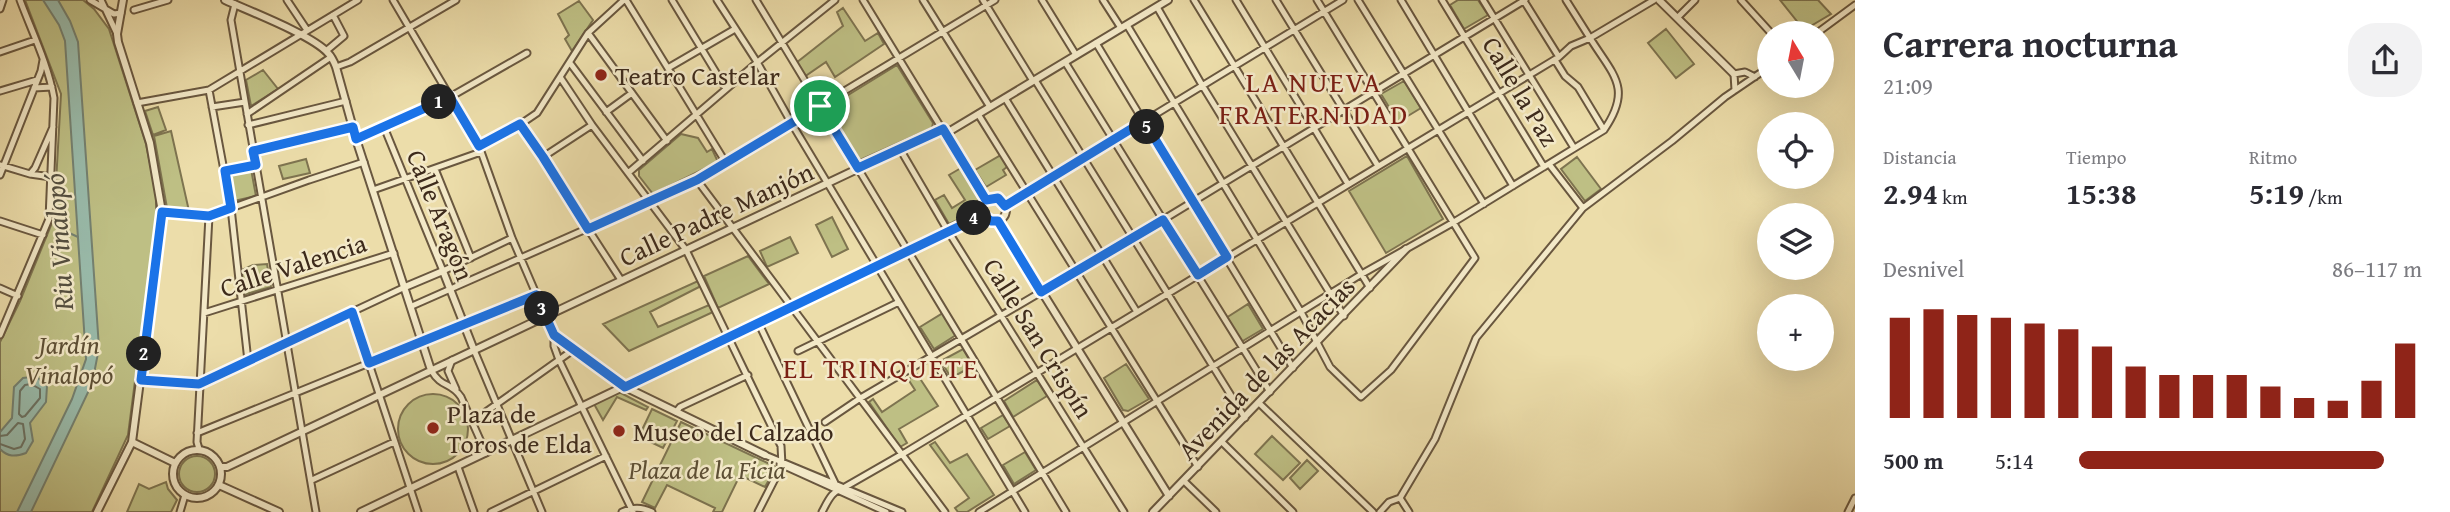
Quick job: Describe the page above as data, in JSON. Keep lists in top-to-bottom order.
{
  "streets": {
    "street": [
      "Calle la Paz",
      "Calle Padre Manjón",
      "Calle Aragón",
      "Calle Valencia",
      "Calle San Crispín",
      "Avenida de las Acacias"
    ]
  },
  "crossings": [
    ["Calle Padre Manjón", "Calle Aragón"],
    ["Calle Padre Manjón", "Calle San Crispín"]
  ],
  "districts": ["LA NUEVA FRATERNIDAD", "EL TRINQUETE"],
  "water": ["Riu Vinalopó"],
  "parks": ["Jardín Vinalopó", "Plaza de la Ficia"],
  "places": ["Teatro Castelar", "Plaza de Toros de Elda", "Museo del Calzado"],
  "north": "top",
  "page": {
    "heading": ["Carrera nocturna", "21:09"],
    "map_buttons": "+",
    "pins": [
      "1",
      "5",
      "4",
      "3",
      "2"
    ],
    "stats": [
      ["Distancia", "2.94 km"],
      ["Tiempo", "15:38"],
      ["Ritmo", "5:19 /km"]
    ],
    "chart": ["Desnivel", "86–117 m"],
    "list": [
      {
        "name": "500 m",
        "note": "5:14"
      }
    ]
  }
}
